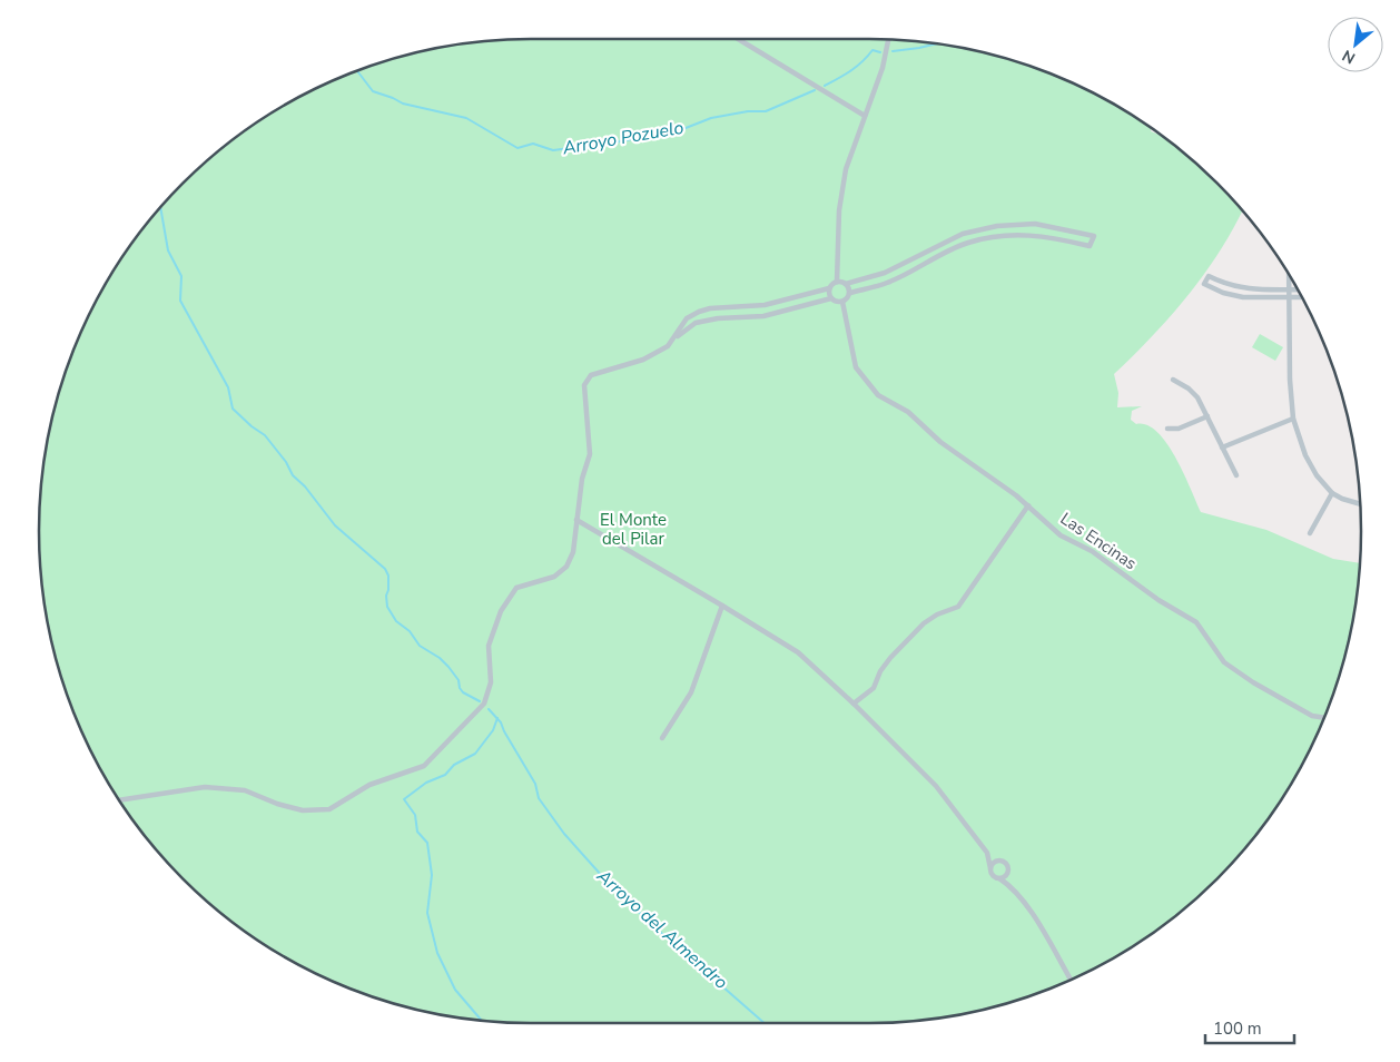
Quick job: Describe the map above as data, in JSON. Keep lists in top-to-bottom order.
{
  "streets": {
    "street": ["Las Encinas"]
  },
  "water": ["Arroyo Pozuelo", "Arroyo del Almendro"],
  "parks": ["El Monte del Pilar"],
  "scale_bar": "100 m",
  "north": "bottom left"
}
